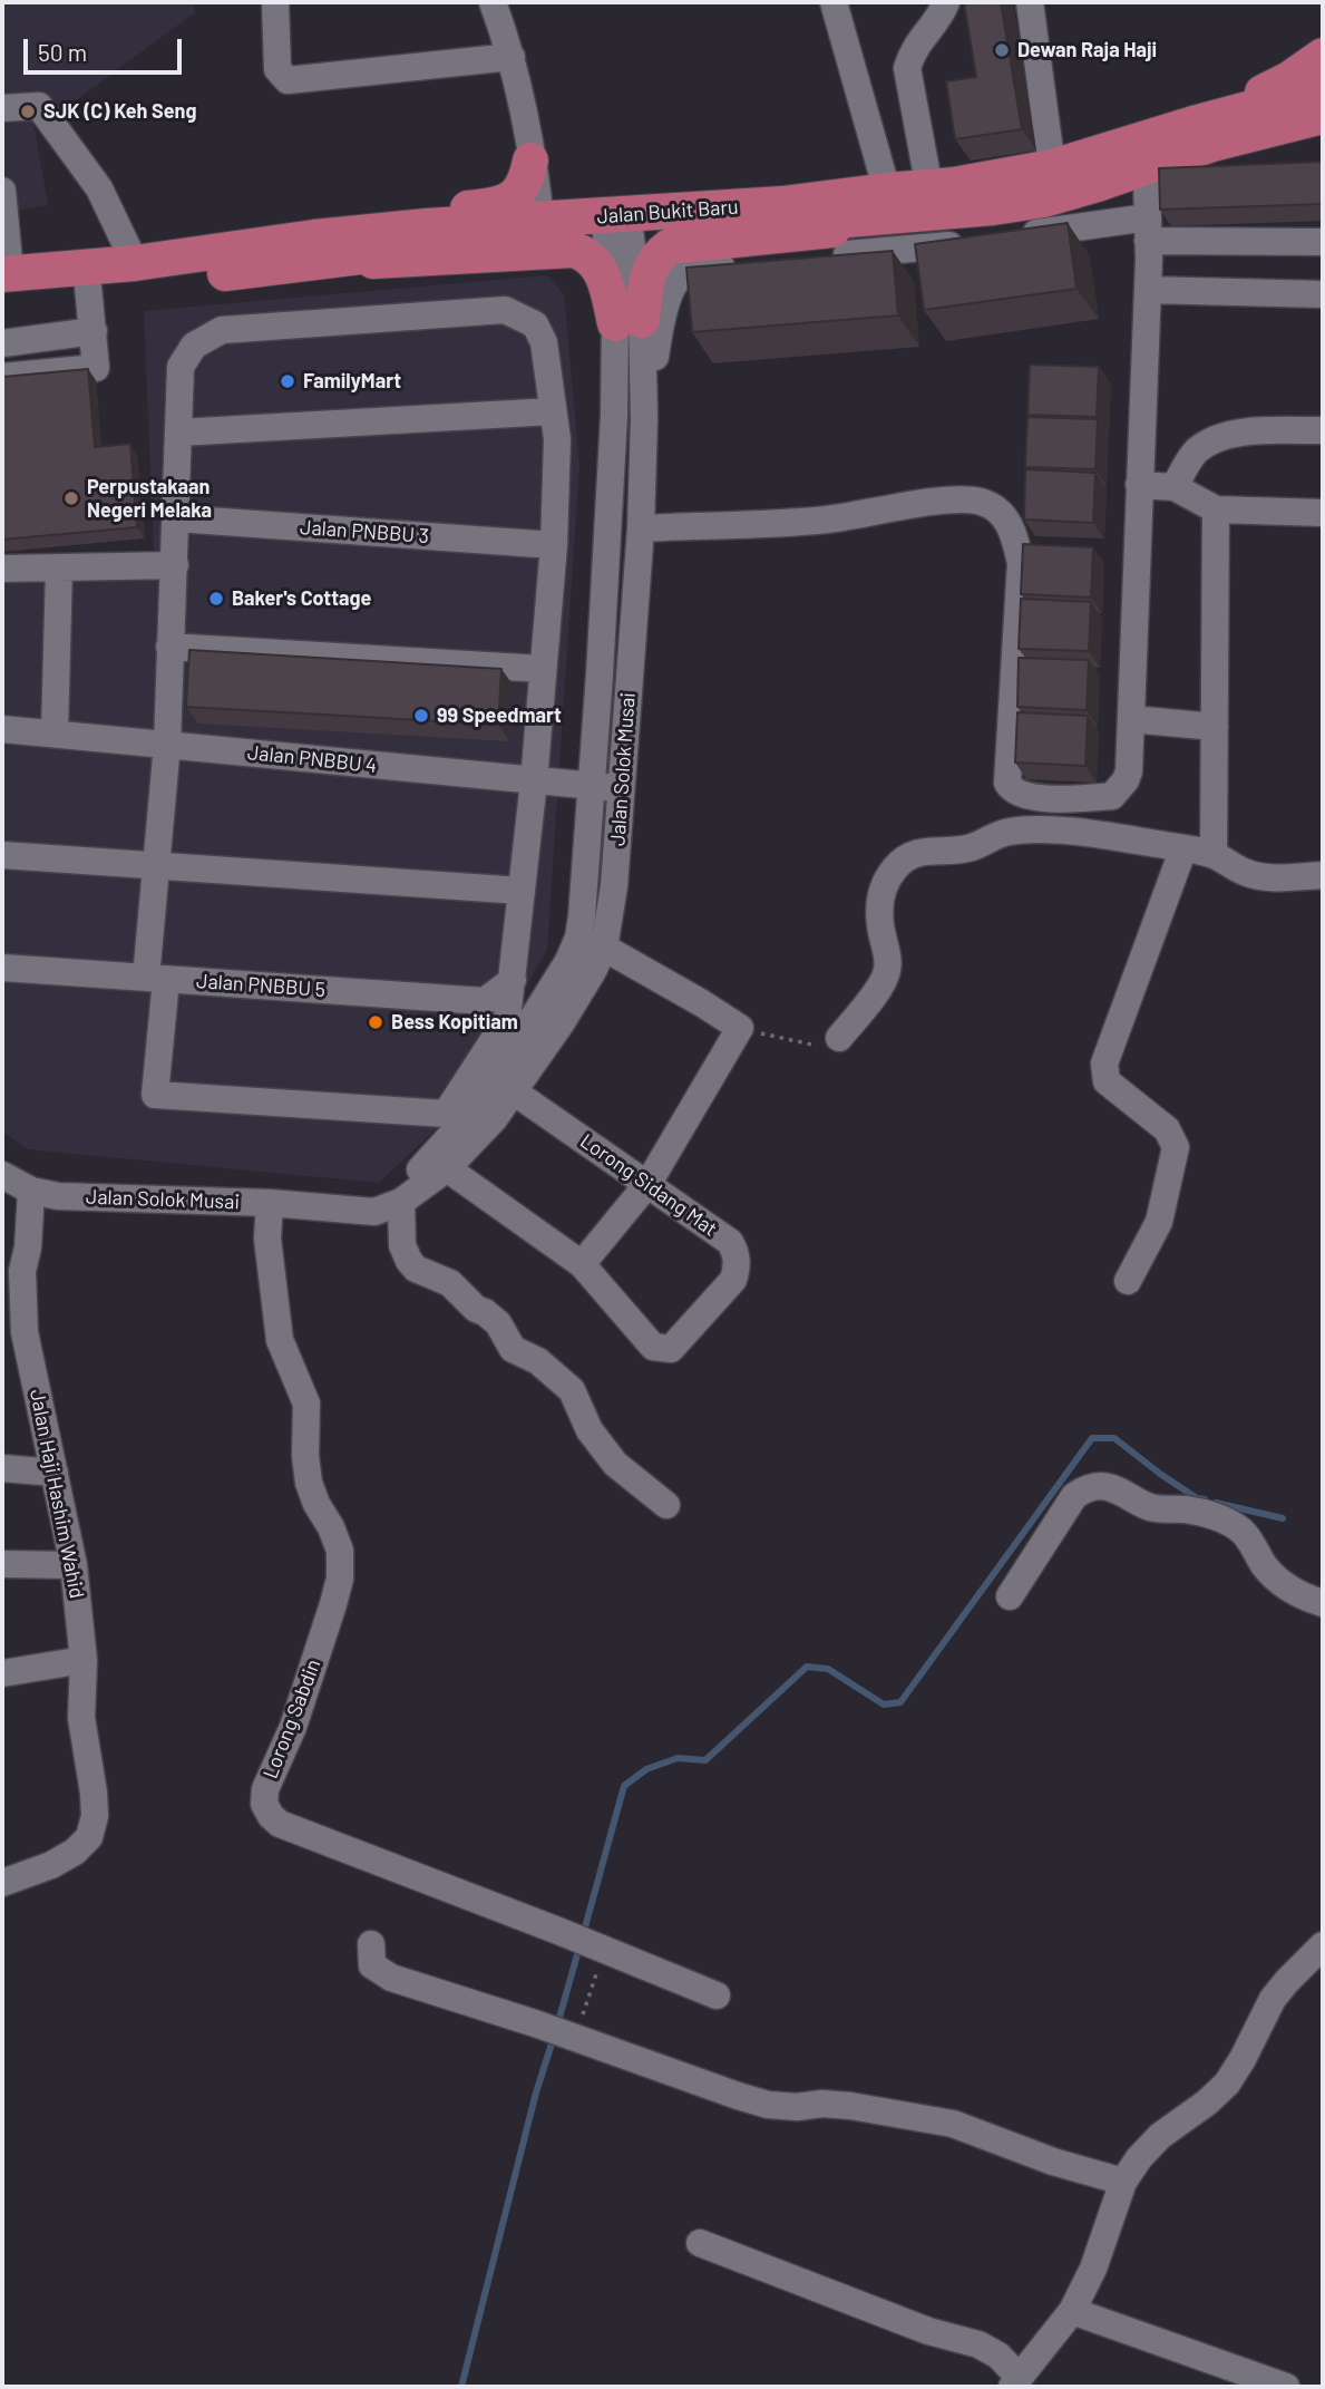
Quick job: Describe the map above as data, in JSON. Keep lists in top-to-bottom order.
{
  "streets": {
    "main road": ["Jalan Bukit Baru"],
    "street": [
      "Jalan PNBBU 3",
      "Jalan PNBBU 4",
      "Jalan Solok Musai",
      "Jalan PNBBU 5",
      "Lorong Sidang Mat",
      "Jalan Haji Hashim Wahid",
      "Lorong Sabdin"
    ]
  },
  "crossings": [
    ["Jalan Bukit Baru", "Jalan Solok Musai"],
    ["Jalan PNBBU 4", "Jalan Solok Musai"],
    ["Jalan Solok Musai", "Lorong Sidang Mat"],
    ["Jalan Solok Musai", "Jalan Haji Hashim Wahid"],
    ["Jalan Solok Musai", "Lorong Sabdin"]
  ],
  "places": [
    "Dewan Raja Haji",
    "SJK (C) Keh Seng",
    "FamilyMart",
    "Perpustakaan Negeri Melaka",
    "Baker's Cottage",
    "99 Speedmart",
    "Bess Kopitiam"
  ],
  "scale_bar": "50 m"
}
